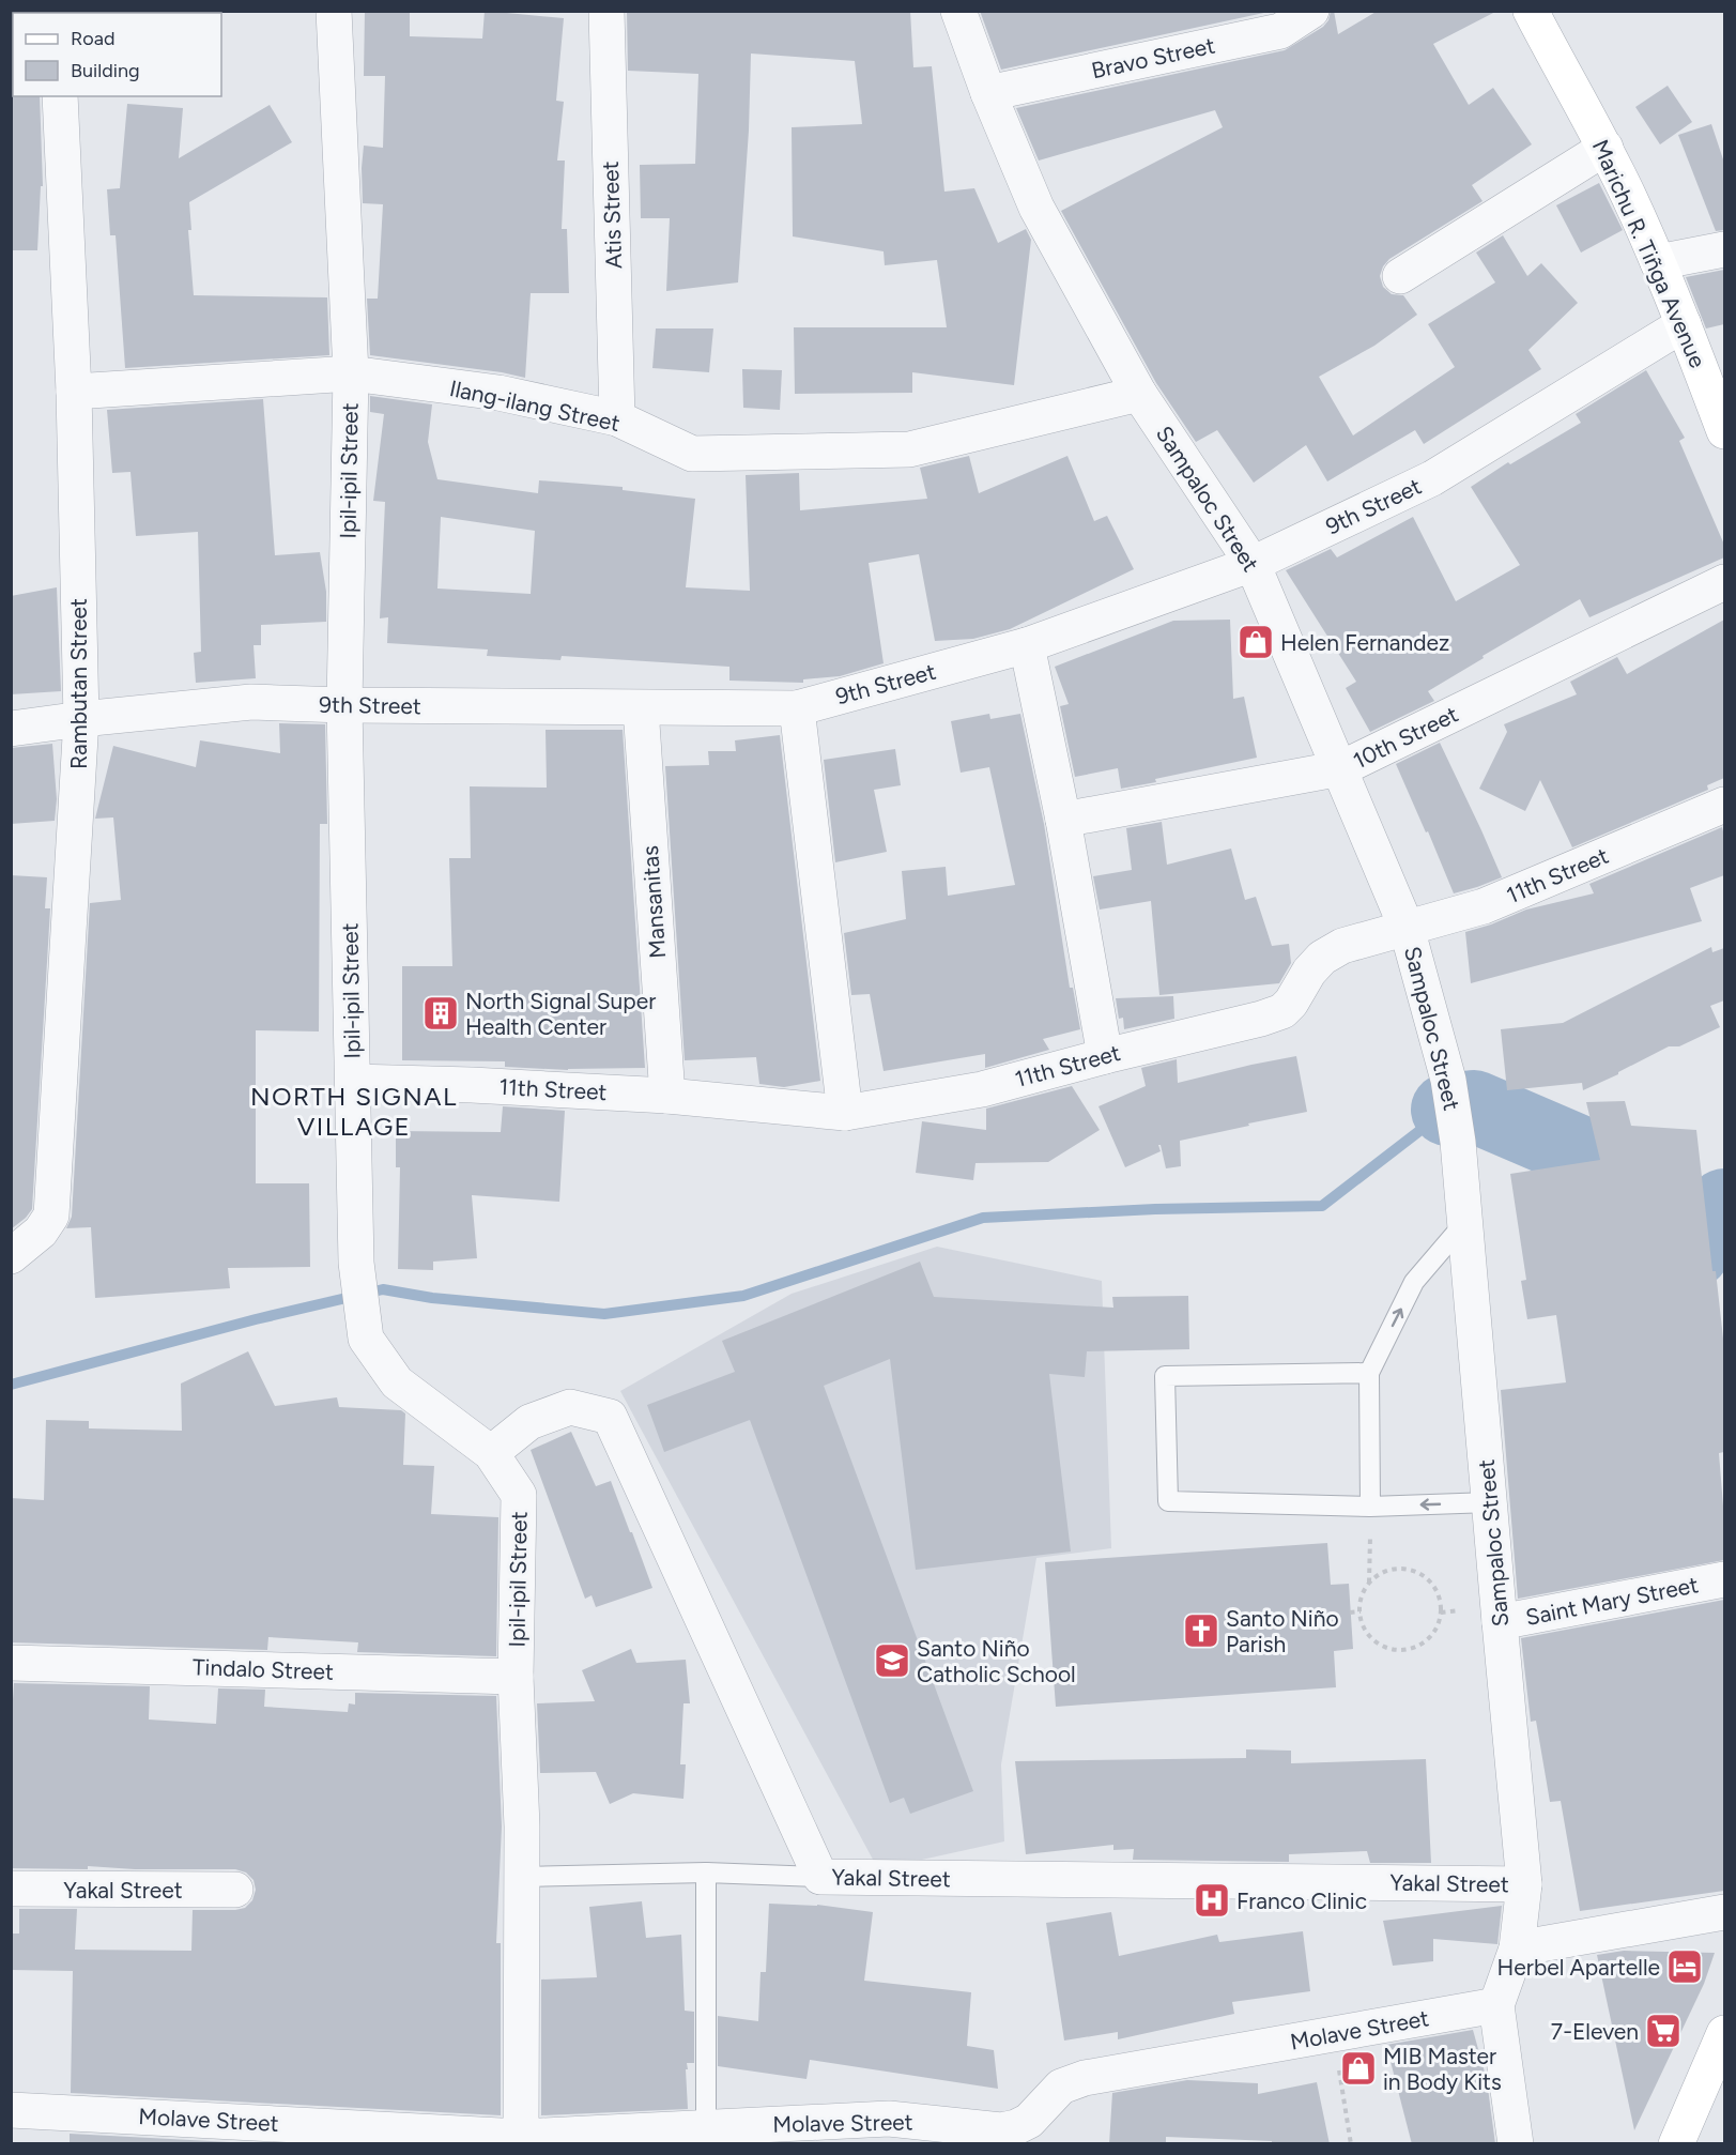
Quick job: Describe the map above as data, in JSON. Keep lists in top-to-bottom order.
{
  "streets": {
    "main road": ["Marichu R. Tiñga Avenue"],
    "street": [
      "Bravo Street",
      "Atis Street",
      "Ilang-ilang Street",
      "Ipil-ipil Street",
      "Sampaloc Street",
      "9th Street",
      "Rambutan Street",
      "10th Street",
      "11th Street",
      "Mansanitas",
      "Saint Mary Street",
      "Tindalo Street",
      "Yakal Street",
      "Molave Street"
    ]
  },
  "crossings": [
    ["Bravo Street", "Sampaloc Street"],
    ["Atis Street", "Ilang-ilang Street"],
    ["Marichu R. Tiñga Avenue", "9th Street"],
    ["Ilang-ilang Street", "Ipil-ipil Street"],
    ["Ilang-ilang Street", "Sampaloc Street"],
    ["Ilang-ilang Street", "Rambutan Street"],
    ["Ipil-ipil Street", "9th Street"],
    ["Ipil-ipil Street", "11th Street"],
    ["Ipil-ipil Street", "Tindalo Street"],
    ["Ipil-ipil Street", "Yakal Street"],
    ["Ipil-ipil Street", "Molave Street"],
    ["Sampaloc Street", "9th Street"],
    ["Sampaloc Street", "10th Street"],
    ["Sampaloc Street", "11th Street"],
    ["Sampaloc Street", "Saint Mary Street"],
    ["Sampaloc Street", "Yakal Street"],
    ["Sampaloc Street", "Molave Street"],
    ["9th Street", "Rambutan Street"],
    ["9th Street", "Mansanitas"],
    ["11th Street", "Mansanitas"]
  ],
  "districts": ["NORTH SIGNAL VILLAGE"],
  "places": {
    "shop": ["Helen Fernandez", "MIB Master in Body Kits"],
    "building": ["North Signal Super Health Center"],
    "church": ["Santo Niño Parish"],
    "school or university": ["Santo Niño Catholic School"],
    "hospital": ["Franco Clinic"],
    "hotel": ["Herbel Apartelle"],
    "supermarket": ["7-Eleven"]
  },
  "legend": ["Road", "Building"]
}
